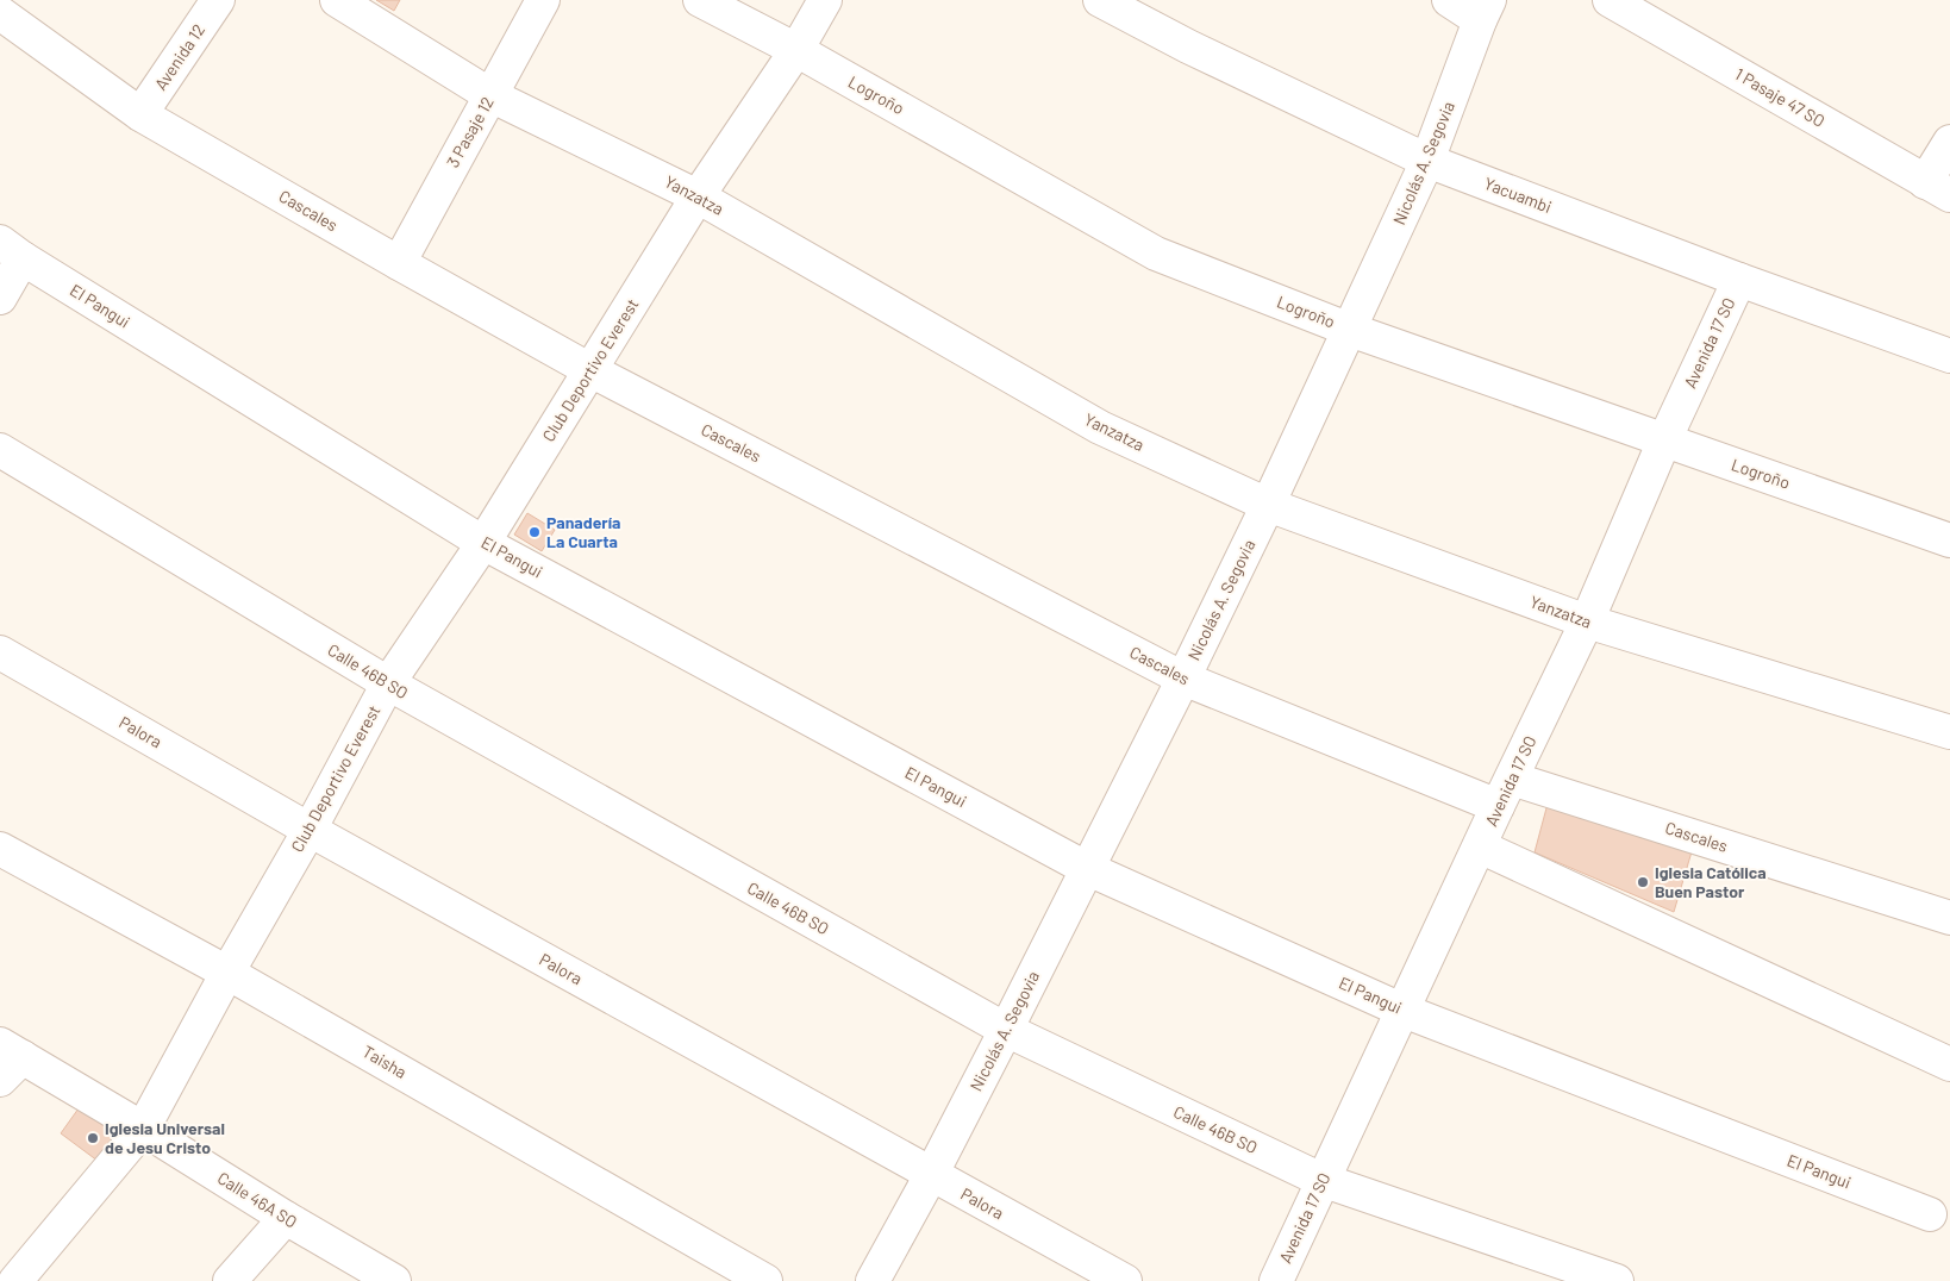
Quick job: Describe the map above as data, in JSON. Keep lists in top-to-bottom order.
{
  "streets": {
    "street": [
      "Avenida 12",
      "Logroño",
      "1 Pasaje 47 SO",
      "3 Pasaje 12",
      "Nicolás A. Segovia",
      "Yanzatza",
      "Yacuambi",
      "Cascales",
      "El Pangui",
      "Avenida 17 SO",
      "Club Deportivo Everest",
      "Calle 46B SO",
      "Palora",
      "Taisha",
      "Calle 46A SO"
    ]
  },
  "crossings": [
    ["Avenida 12", "Cascales"],
    ["Logroño", "Nicolás A. Segovia"],
    ["Logroño", "Avenida 17 SO"],
    ["Logroño", "Club Deportivo Everest"],
    ["3 Pasaje 12", "Yanzatza"],
    ["3 Pasaje 12", "Cascales"],
    ["Nicolás A. Segovia", "Yanzatza"],
    ["Nicolás A. Segovia", "Yacuambi"],
    ["Nicolás A. Segovia", "Cascales"],
    ["Nicolás A. Segovia", "El Pangui"],
    ["Nicolás A. Segovia", "Calle 46B SO"],
    ["Nicolás A. Segovia", "Palora"],
    ["Yanzatza", "Avenida 17 SO"],
    ["Yanzatza", "Club Deportivo Everest"],
    ["Yacuambi", "Avenida 17 SO"],
    ["Cascales", "Avenida 17 SO"],
    ["Cascales", "Club Deportivo Everest"],
    ["El Pangui", "Avenida 17 SO"],
    ["El Pangui", "Club Deportivo Everest"],
    ["Avenida 17 SO", "Calle 46B SO"],
    ["Club Deportivo Everest", "Calle 46B SO"],
    ["Club Deportivo Everest", "Palora"],
    ["Club Deportivo Everest", "Taisha"],
    ["Club Deportivo Everest", "Calle 46A SO"]
  ],
  "places": ["Panadería La Cuarta", "Iglesia Católica Buen Pastor", "Iglesia Universal de Jesu Cristo"]
}
